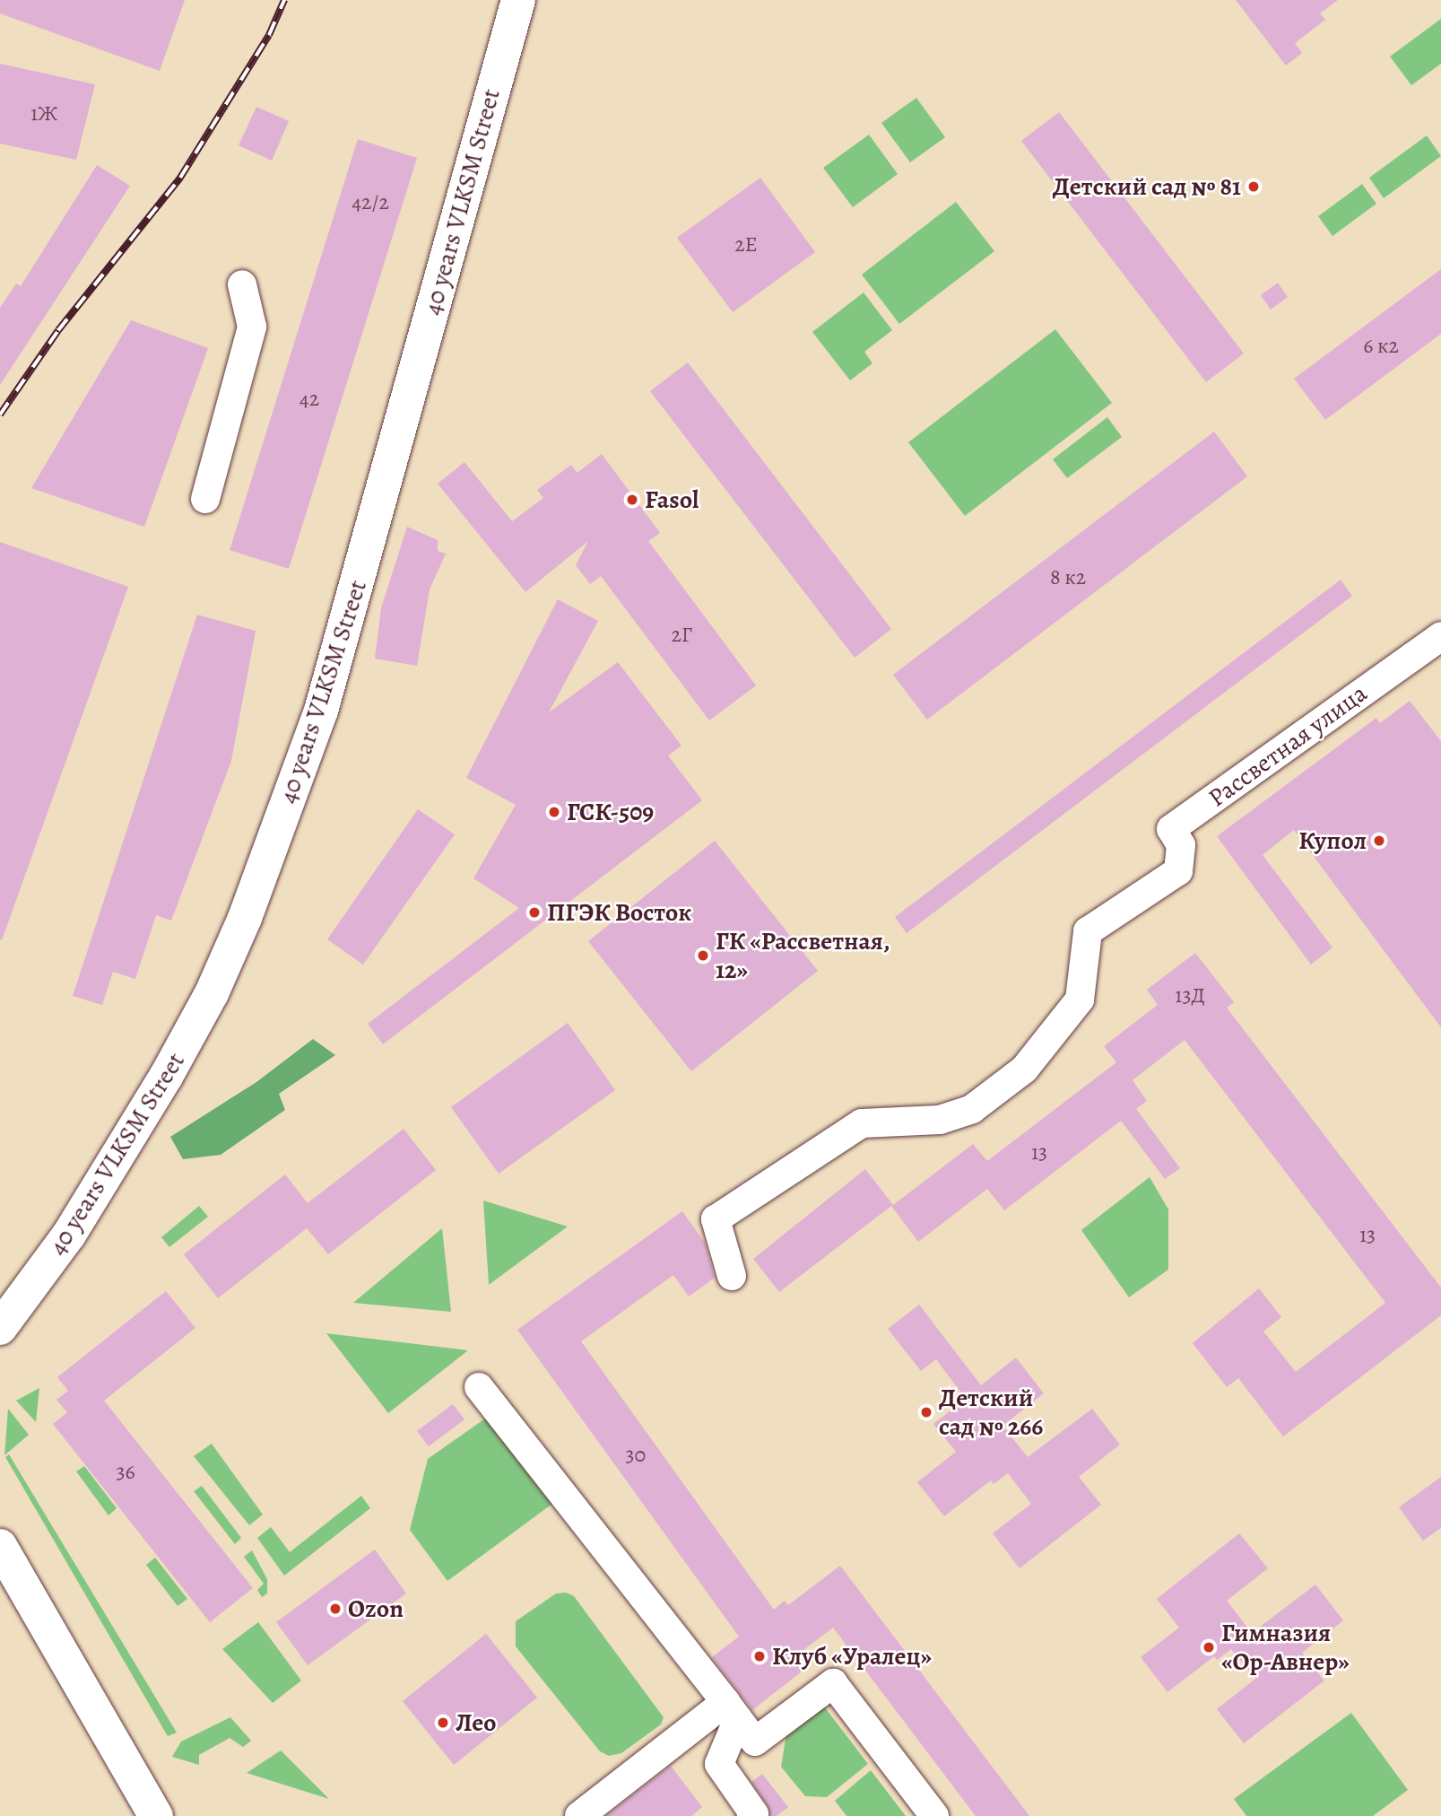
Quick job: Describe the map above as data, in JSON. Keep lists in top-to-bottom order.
{
  "streets": {
    "main road": ["40 years VLKSM Street"]
  },
  "places": [
    "Детский сад № 81",
    "Fasol",
    "ГСК-509",
    "Купол",
    "ПГЭК Восток",
    "ГК «Рассветная, 12»",
    "Детский сад № 266",
    "Ozon",
    "Гимназия «Ор-Авнер»",
    "Клуб «Уралец»",
    "Лео"
  ],
  "house_numbers": [
    "1Ж",
    "42/2",
    "2Е",
    "6 к2",
    "42",
    "8 к2",
    "2Г",
    "13Д",
    "13",
    "13",
    "30",
    "36"
  ]
}
